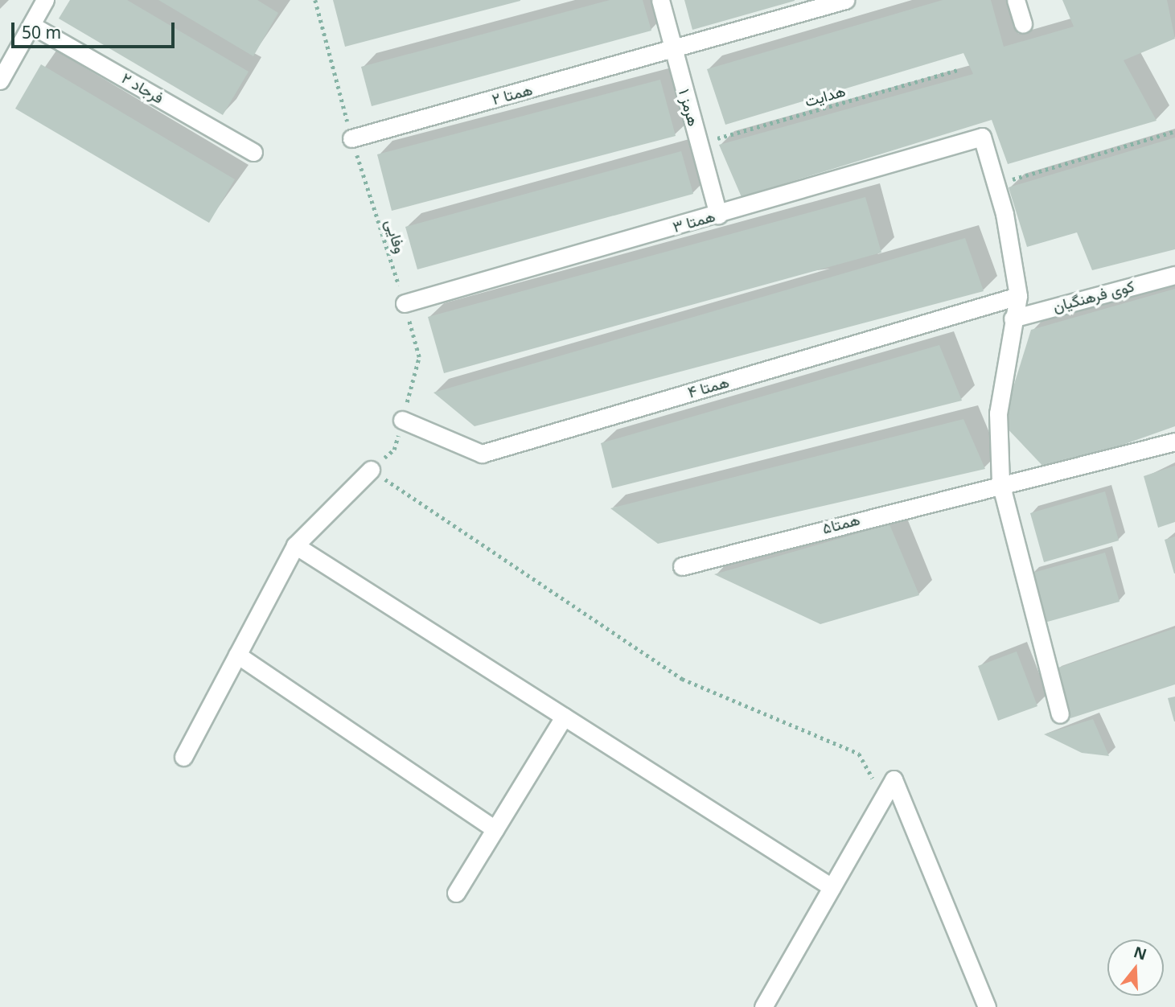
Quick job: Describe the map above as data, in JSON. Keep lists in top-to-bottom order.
{
  "streets": {
    "street": [
      "فرجاد ۲",
      "همتا ۲",
      "هرمز ۱",
      "همتا ۳",
      "کوی فرهنگیان",
      "همتا ۴",
      "همتا۵"
    ],
    "path": ["هدایت", "وفایی"]
  },
  "crossings": [
    ["همتا ۲", "هرمز ۱"],
    ["همتا ۲", "وفایی"],
    ["هدایت", "هرمز ۱"],
    ["هرمز ۱", "همتا ۳"],
    ["همتا ۳", "وفایی"],
    ["وفایی", "همتا ۴"]
  ],
  "scale_bar": "50 m",
  "north": "top"
}
